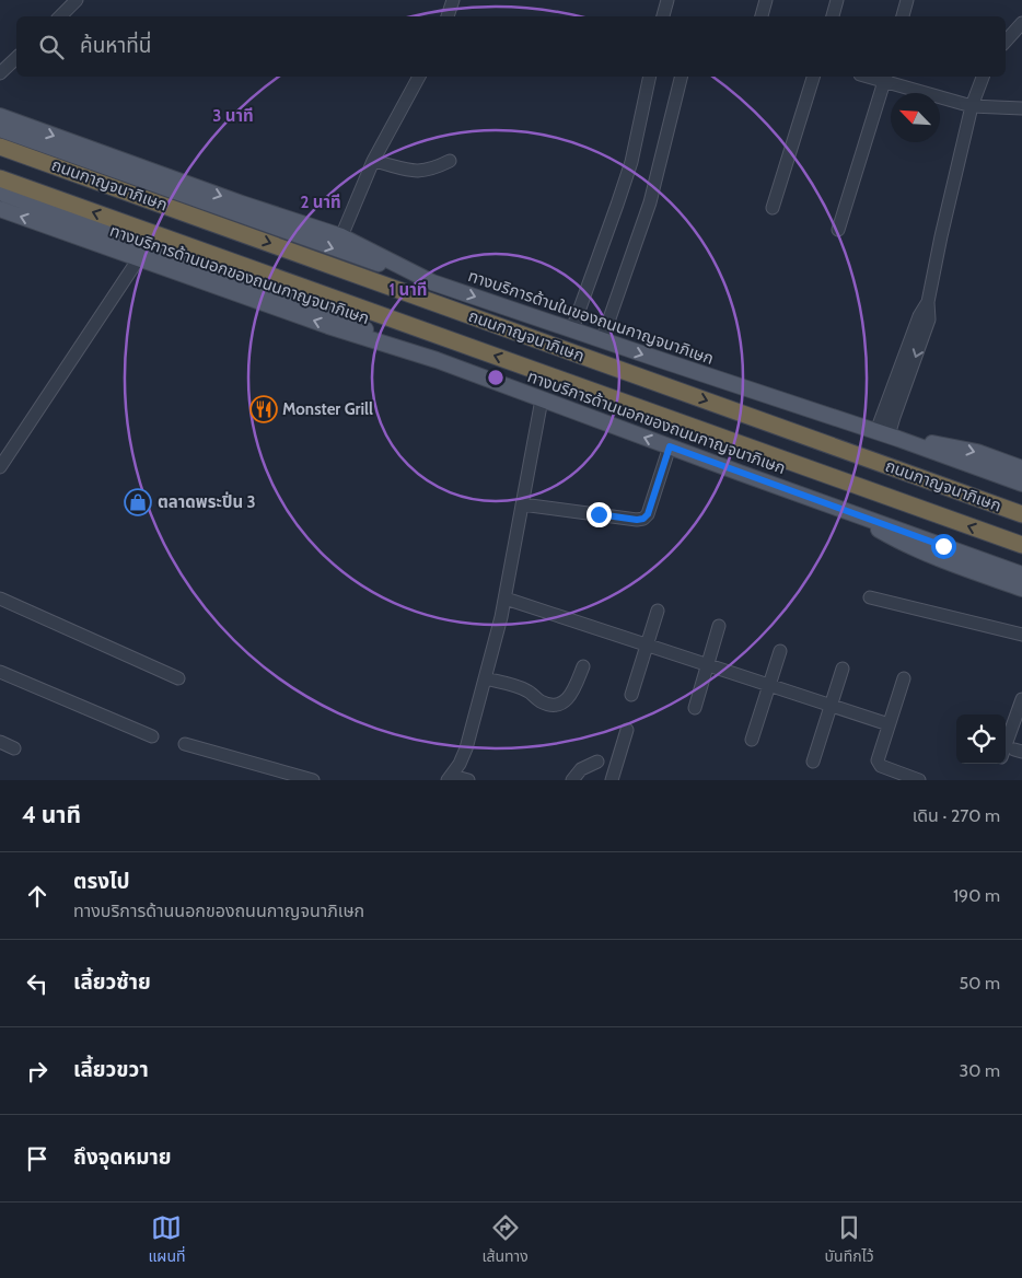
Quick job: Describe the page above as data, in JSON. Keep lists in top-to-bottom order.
{
  "streets": {
    "highway": ["ถนนกาญจนาภิเษก"],
    "main road": ["ทางบริการด้านนอกของถนนกาญจนาภิเษก", "ทางบริการด้านในของถนนกาญจนาภิเษก"]
  },
  "places": {
    "restaurant": ["Monster Grill"],
    "shop": ["ตลาดพระปิ่น 3"]
  },
  "north": "top left",
  "page": {
    "search": "ค้นหาที่นี่",
    "heading": ["4 นาที", "เดิน · 270 m"],
    "list": [
      ["ตรงไป", "ทางบริการด้านนอกของถนนกาญจนาภิเษก", "190 m"],
      ["เลี้ยวซ้าย", "50 m"],
      ["เลี้ยวขวา", "30 m"],
      "ถึงจุดหมาย"
    ],
    "nav": ["แผนที่", "เส้นทาง", "บันทึกไว้"]
  },
  "rings": ["3 นาที", "2 นาที", "1 นาที"]
}
